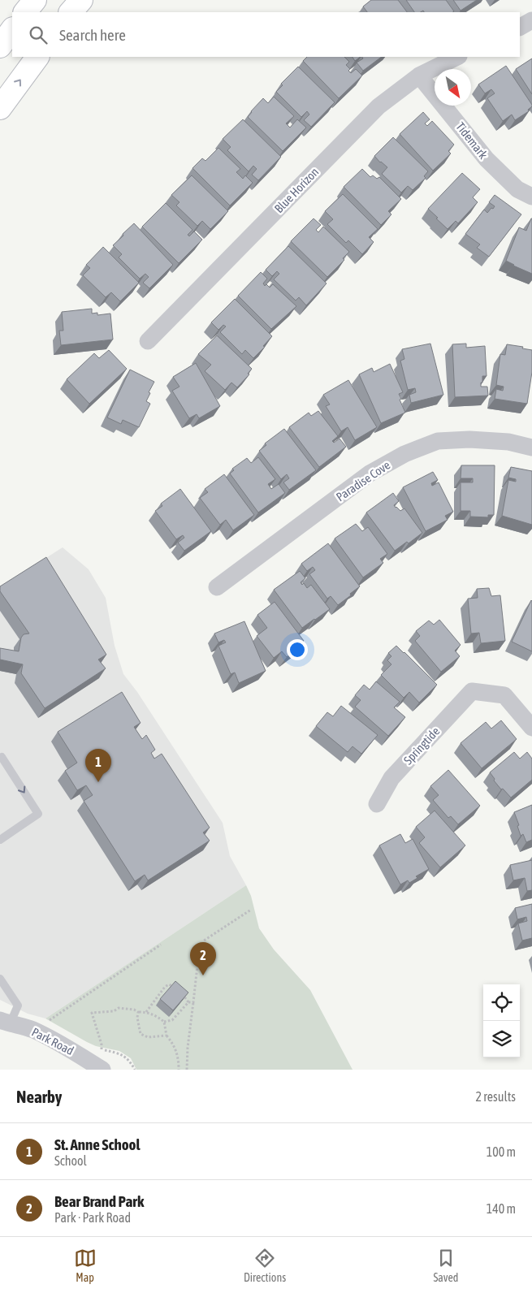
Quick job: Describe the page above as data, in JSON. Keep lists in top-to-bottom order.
{
  "streets": {
    "street": [
      "Tidemark",
      "Blue Horizon",
      "Paradise Cove",
      "Springtide",
      "Park Road"
    ]
  },
  "crossings": [
    ["Tidemark", "Blue Horizon"]
  ],
  "north": "bottom right",
  "page": {
    "search": "Search here",
    "pins": ["1", "2"],
    "heading": ["Nearby", "2 results"],
    "list": [
      {
        "mark": "1",
        "name": "St. Anne School",
        "note": "School",
        "value": "100 m"
      },
      {
        "mark": "2",
        "name": "Bear Brand Park",
        "note": "Park · Park Road",
        "value": "140 m"
      }
    ],
    "nav": ["Map", "Directions", "Saved"]
  }
}
